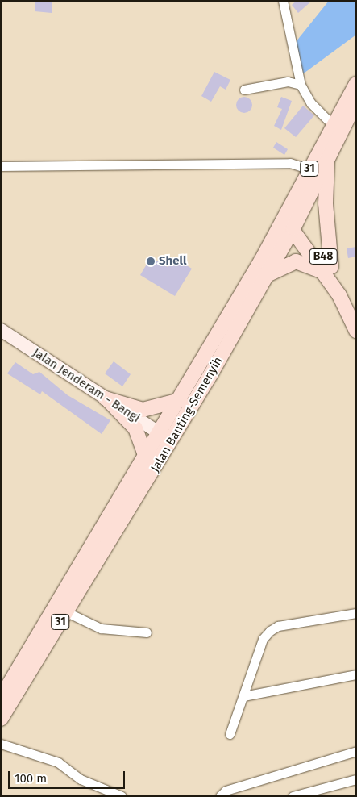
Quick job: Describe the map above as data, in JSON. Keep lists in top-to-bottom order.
{
  "streets": {
    "main road": [
      "31",
      "B48",
      "Jalan Jenderam - Bangi",
      "Jalan Banting-Semenyih"
    ]
  },
  "crossings": [
    ["B48", "Jalan Banting-Semenyih"],
    ["Jalan Jenderam - Bangi", "Jalan Banting-Semenyih"]
  ],
  "places": ["Shell"],
  "scale_bar": "100 m"
}
